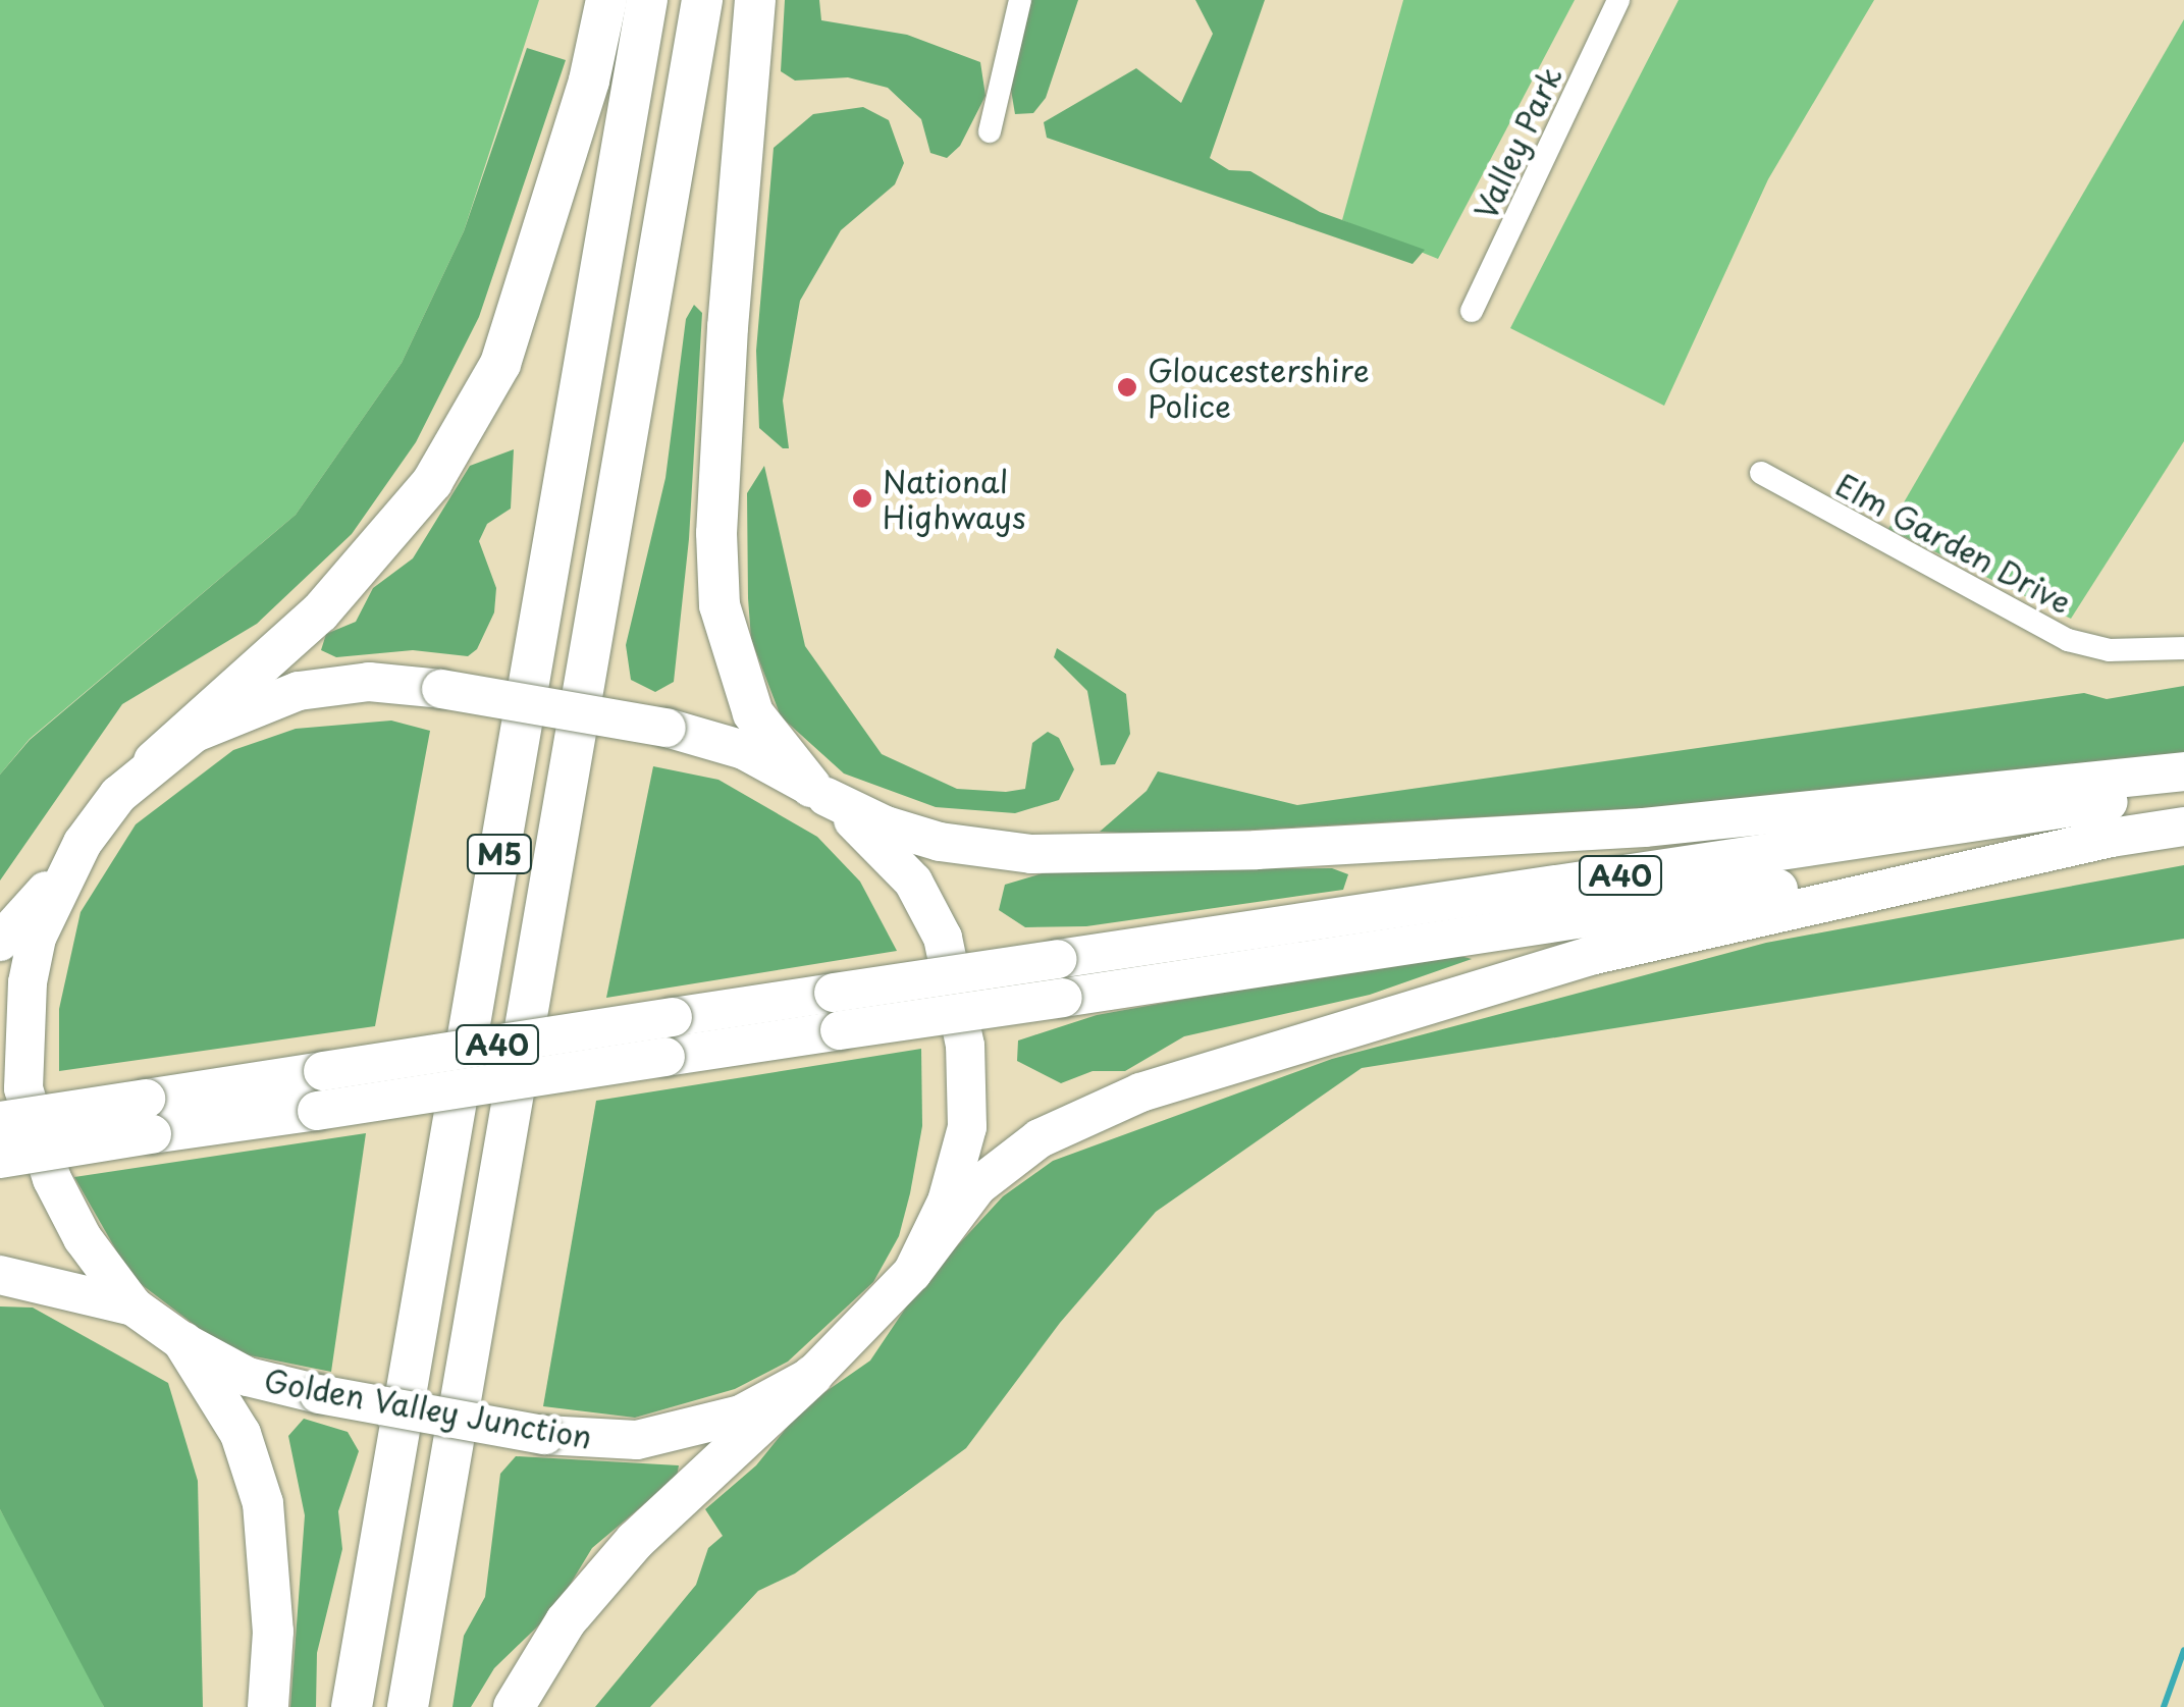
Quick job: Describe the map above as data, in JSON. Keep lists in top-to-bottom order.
{
  "streets": {
    "highway": ["M5", "A40", "Golden Valley Junction"],
    "street": ["Valley Park", "Elm Garden Drive"]
  },
  "places": ["Gloucestershire Police", "National Highways"]
}
